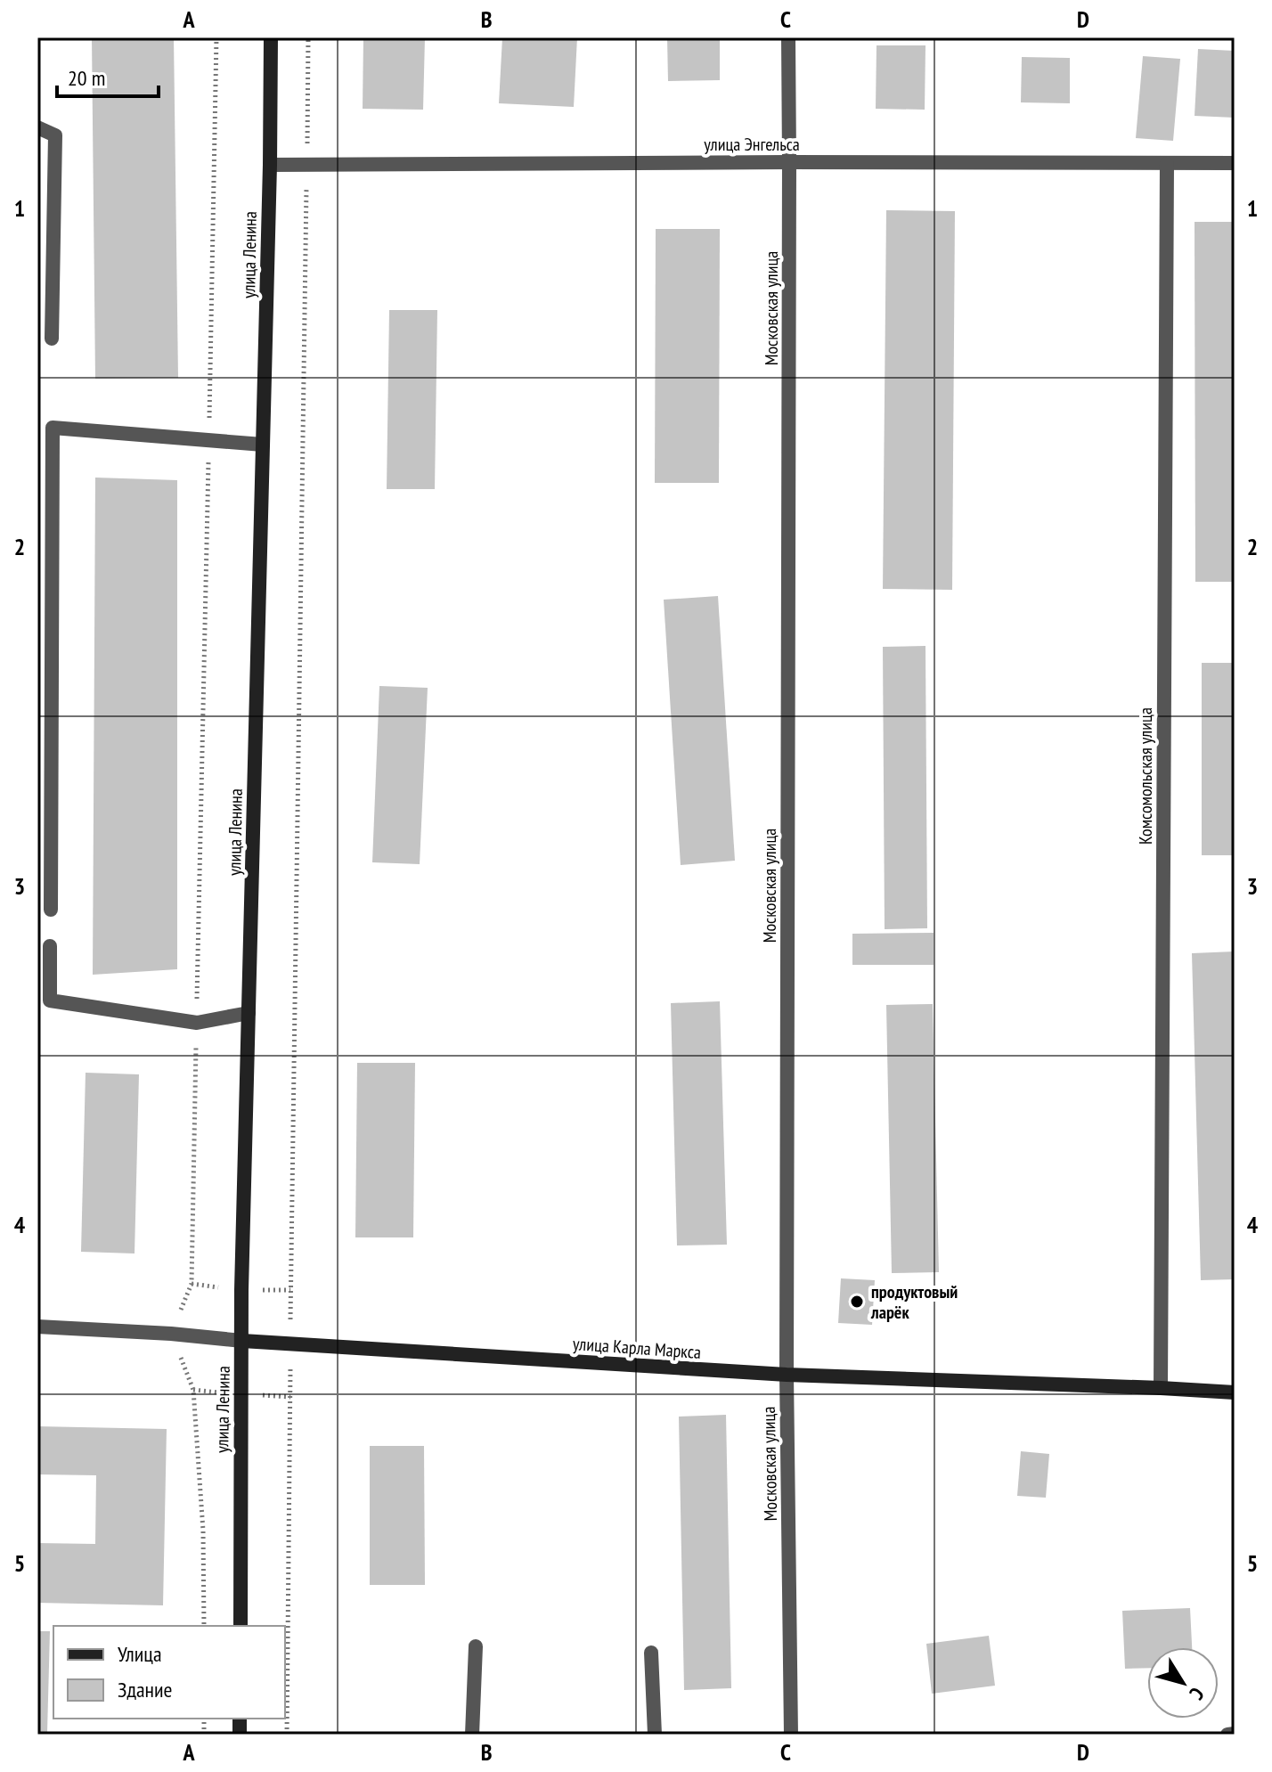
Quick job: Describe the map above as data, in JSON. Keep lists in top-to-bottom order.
{
  "streets": {
    "main road": ["улица Ленина", "улица Карла Маркса"],
    "street": ["улица Энгельса", "Московская улица", "Комсомольская улица"]
  },
  "crossings": [
    ["улица Энгельса", "улица Ленина"],
    ["улица Энгельса", "Московская улица"],
    ["улица Энгельса", "Комсомольская улица"],
    ["улица Ленина", "улица Карла Маркса"],
    ["Московская улица", "улица Карла Маркса"],
    ["Комсомольская улица", "улица Карла Маркса"]
  ],
  "places": ["продуктовый ларёк"],
  "legend": ["Улица", "Здание"],
  "scale_bar": "20 m",
  "north": "bottom right",
  "grid": {
    "columns": [
      "A",
      "B",
      "C",
      "D"
    ],
    "rows": [
      "1",
      "2",
      "3",
      "4",
      "5"
    ]
  }
}
